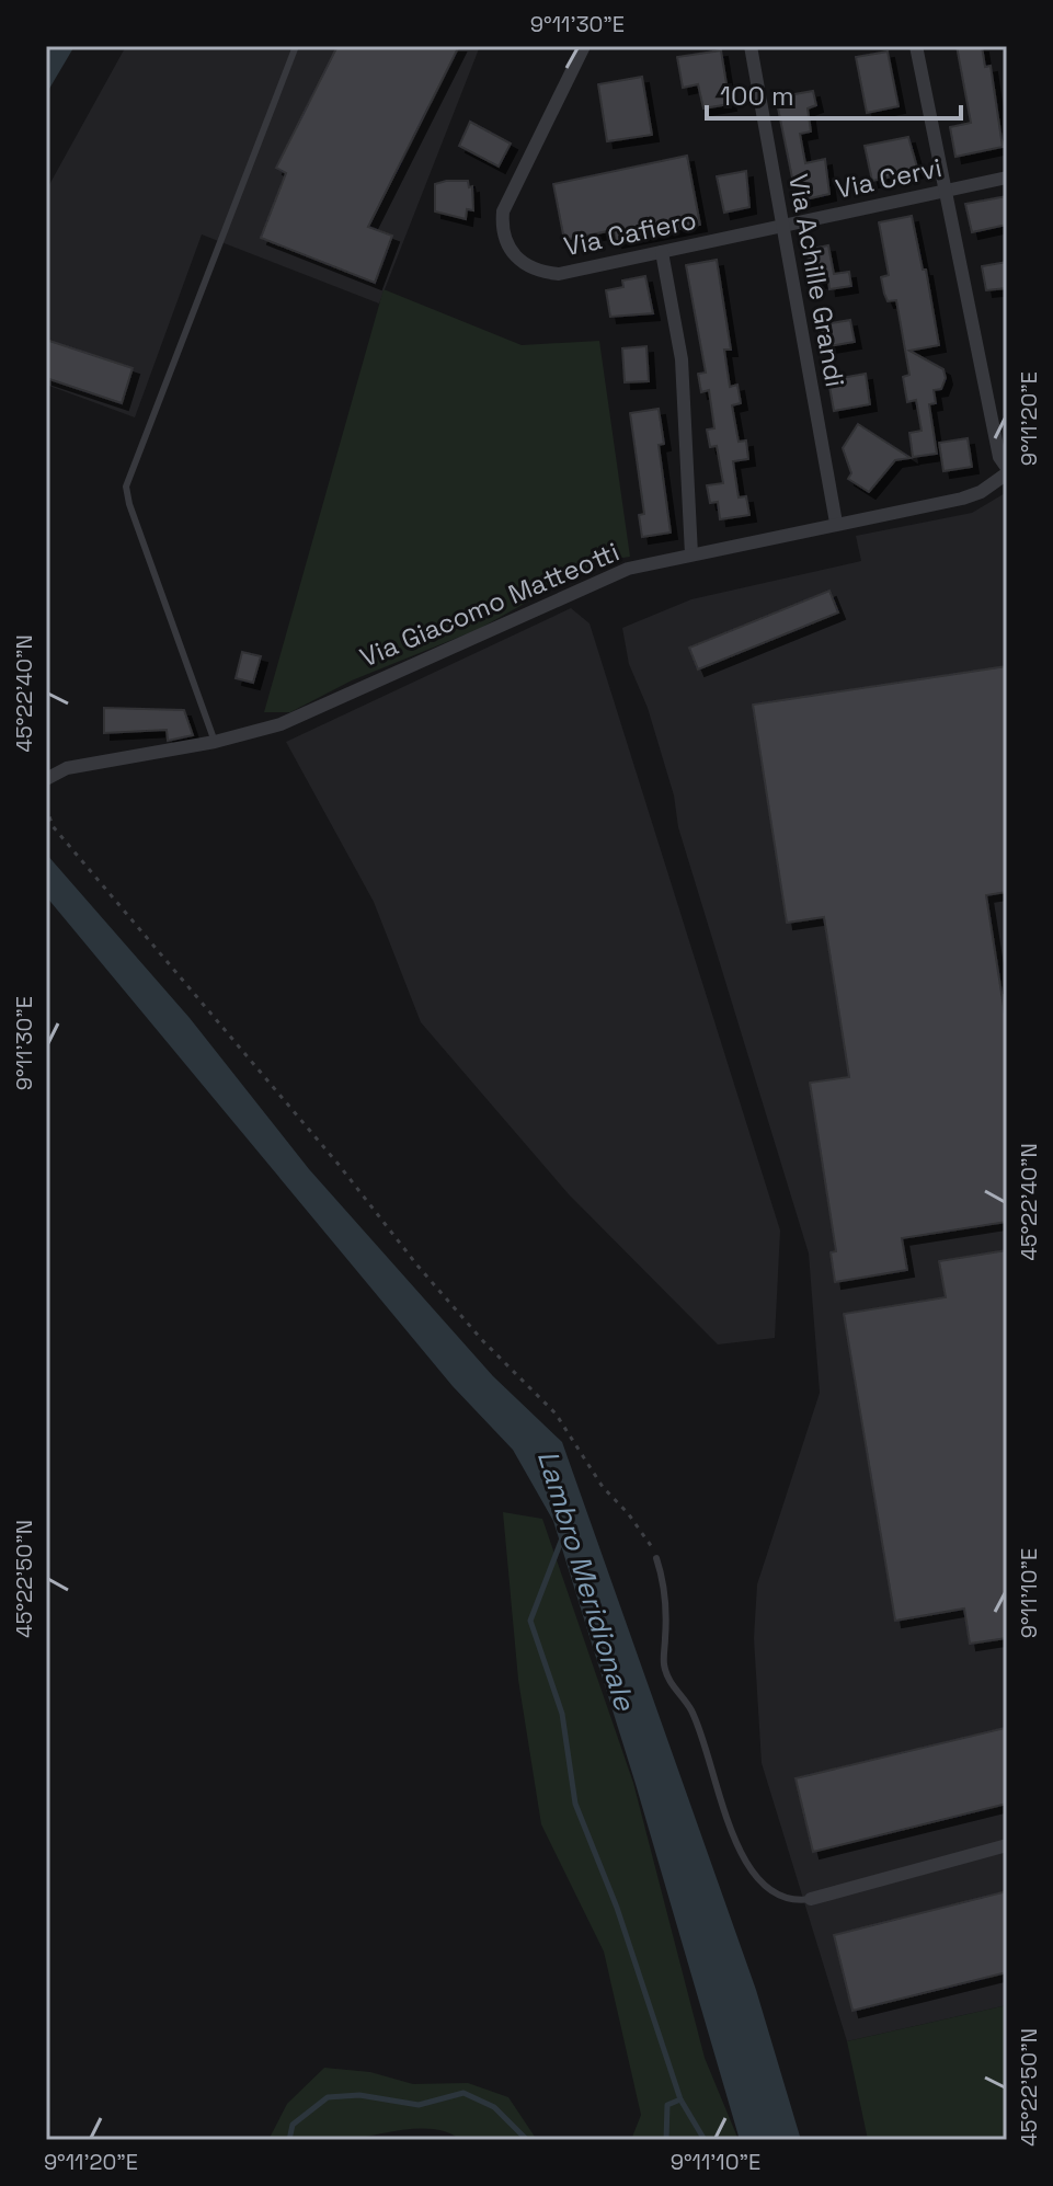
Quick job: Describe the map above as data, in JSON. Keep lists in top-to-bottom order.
{
  "streets": {
    "street": [
      "Via Cervi",
      "Via Cafiero",
      "Via Achille Grandi",
      "Via Giacomo Matteotti"
    ]
  },
  "crossings": [
    ["Via Cervi", "Via Cafiero"],
    ["Via Cervi", "Via Achille Grandi"],
    ["Via Cafiero", "Via Achille Grandi"],
    ["Via Achille Grandi", "Via Giacomo Matteotti"]
  ],
  "water": ["Lambro Meridionale"],
  "scale_bar": "100 m",
  "coordinates": [
    "9°11'30\"E",
    "9°11'20\"E",
    "45°22'40\"N",
    "45°22'50\"N",
    "9°11'10\"E"
  ]
}
